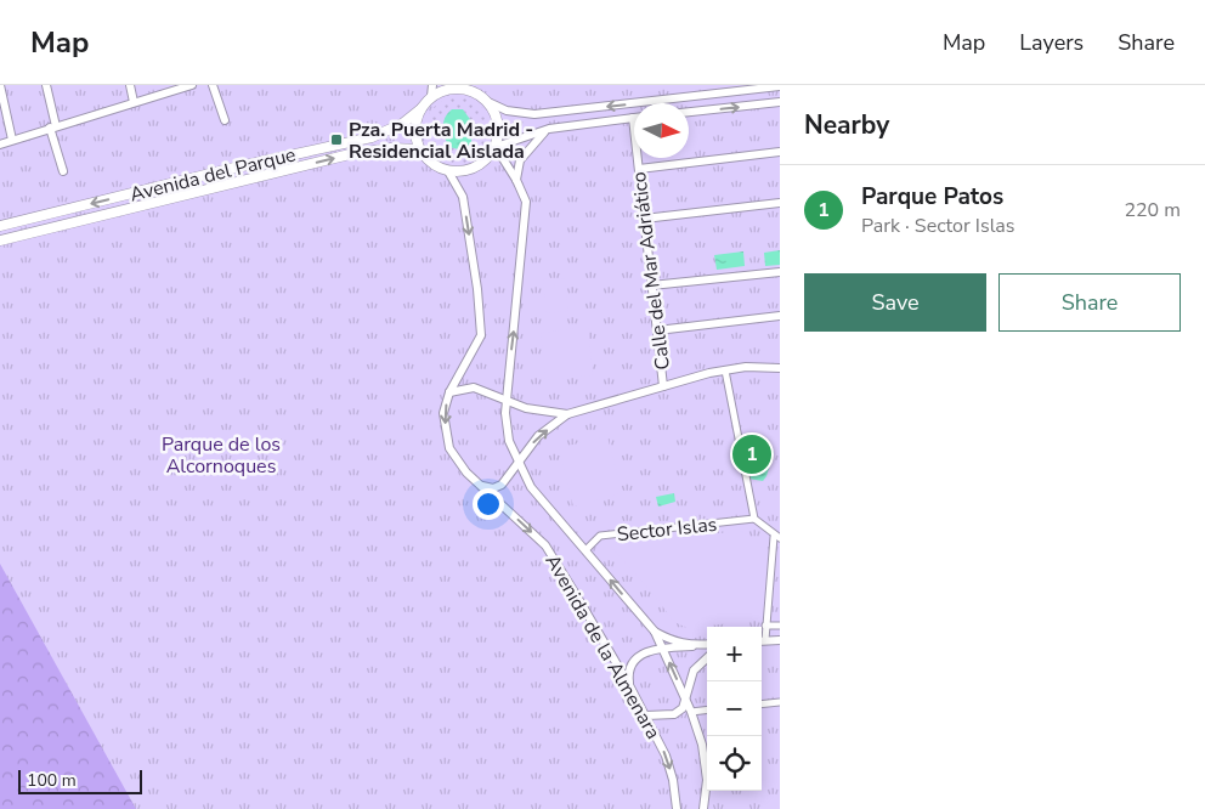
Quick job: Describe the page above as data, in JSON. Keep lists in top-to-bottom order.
{
  "streets": {
    "street": [
      "Avenida del Parque",
      "Calle del Mar Adriático",
      "Sector Islas",
      "Avenida de la Almenara"
    ]
  },
  "crossings": [
    ["Avenida del Parque", "Avenida de la Almenara"],
    ["Sector Islas", "Avenida de la Almenara"]
  ],
  "parks": ["Parque de los Alcornoques"],
  "places": {
    "transit": ["Pza. Puerta Madrid - Residencial Aislada"]
  },
  "scale_bar": "100 m",
  "north": "right",
  "page": {
    "header": "Map",
    "nav": ["Map", "Layers", "Share"],
    "heading": "Nearby",
    "list": [
      {
        "mark": "1",
        "name": "Parque Patos",
        "note": "Park · Sector Islas",
        "value": "220 m"
      }
    ],
    "buttons": ["Save", "Share"],
    "pins": "1",
    "map_buttons": ["+", "−"],
    "scale": "100 m"
  }
}
